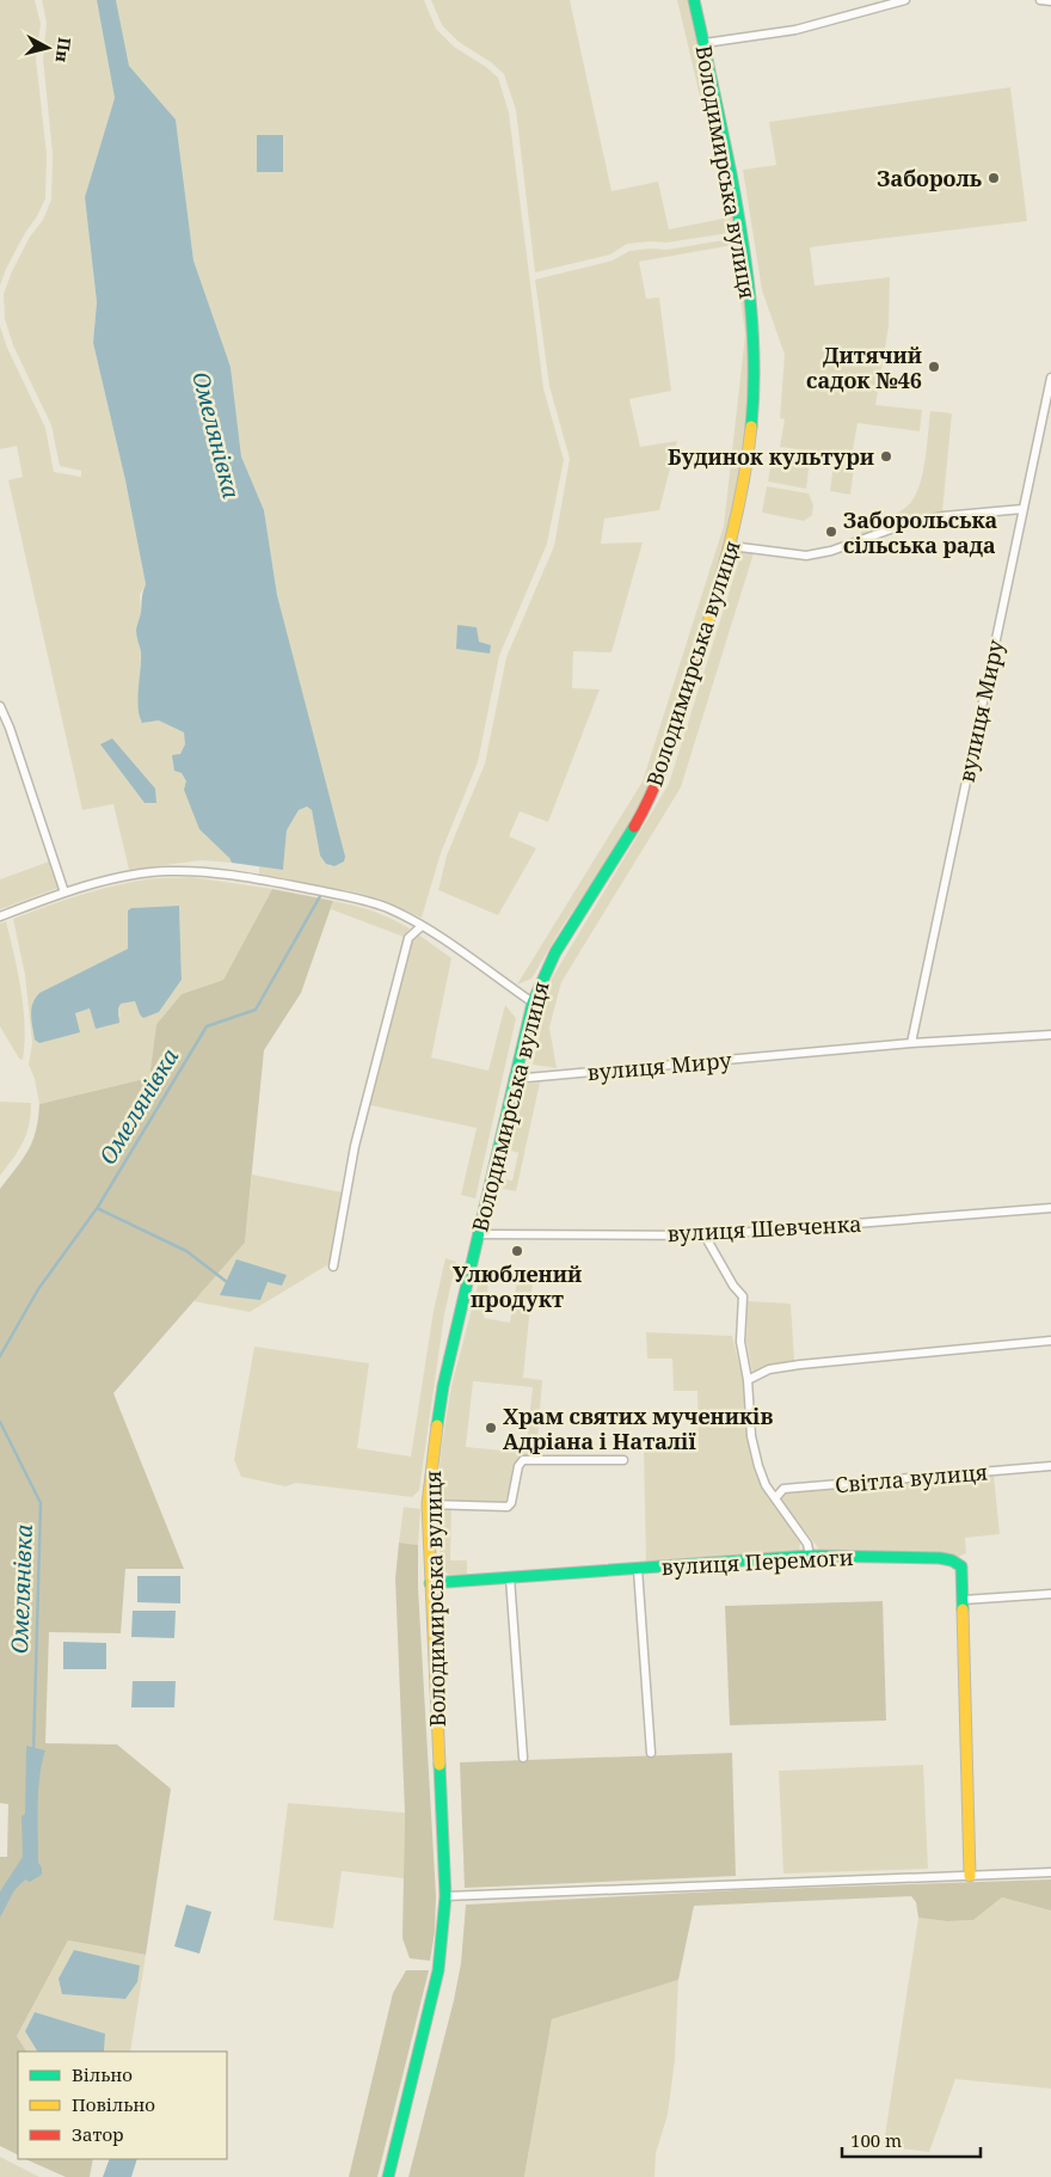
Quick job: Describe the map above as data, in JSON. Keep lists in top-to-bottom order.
{
  "streets": {
    "main road": ["Володимирська вулиця", "вулиця Перемоги"],
    "street": ["вулиця Миру", "вулиця Шевченка", "Світла вулиця"]
  },
  "crossings": [
    ["Володимирська вулиця", "вулиця Миру"],
    ["Володимирська вулиця", "вулиця Шевченка"],
    ["Володимирська вулиця", "вулиця Перемоги"]
  ],
  "water": ["Омелянівка"],
  "places": [
    "Забороль",
    "Дитячий садок №46",
    "Будинок культури",
    "Заборольська сільська рада",
    "Улюблений продукт",
    "Храм святих мучеників Адріана і Наталії"
  ],
  "legend": ["Вільно", "Повільно", "Затор"],
  "scale_bar": "100 m",
  "north": "right"
}
